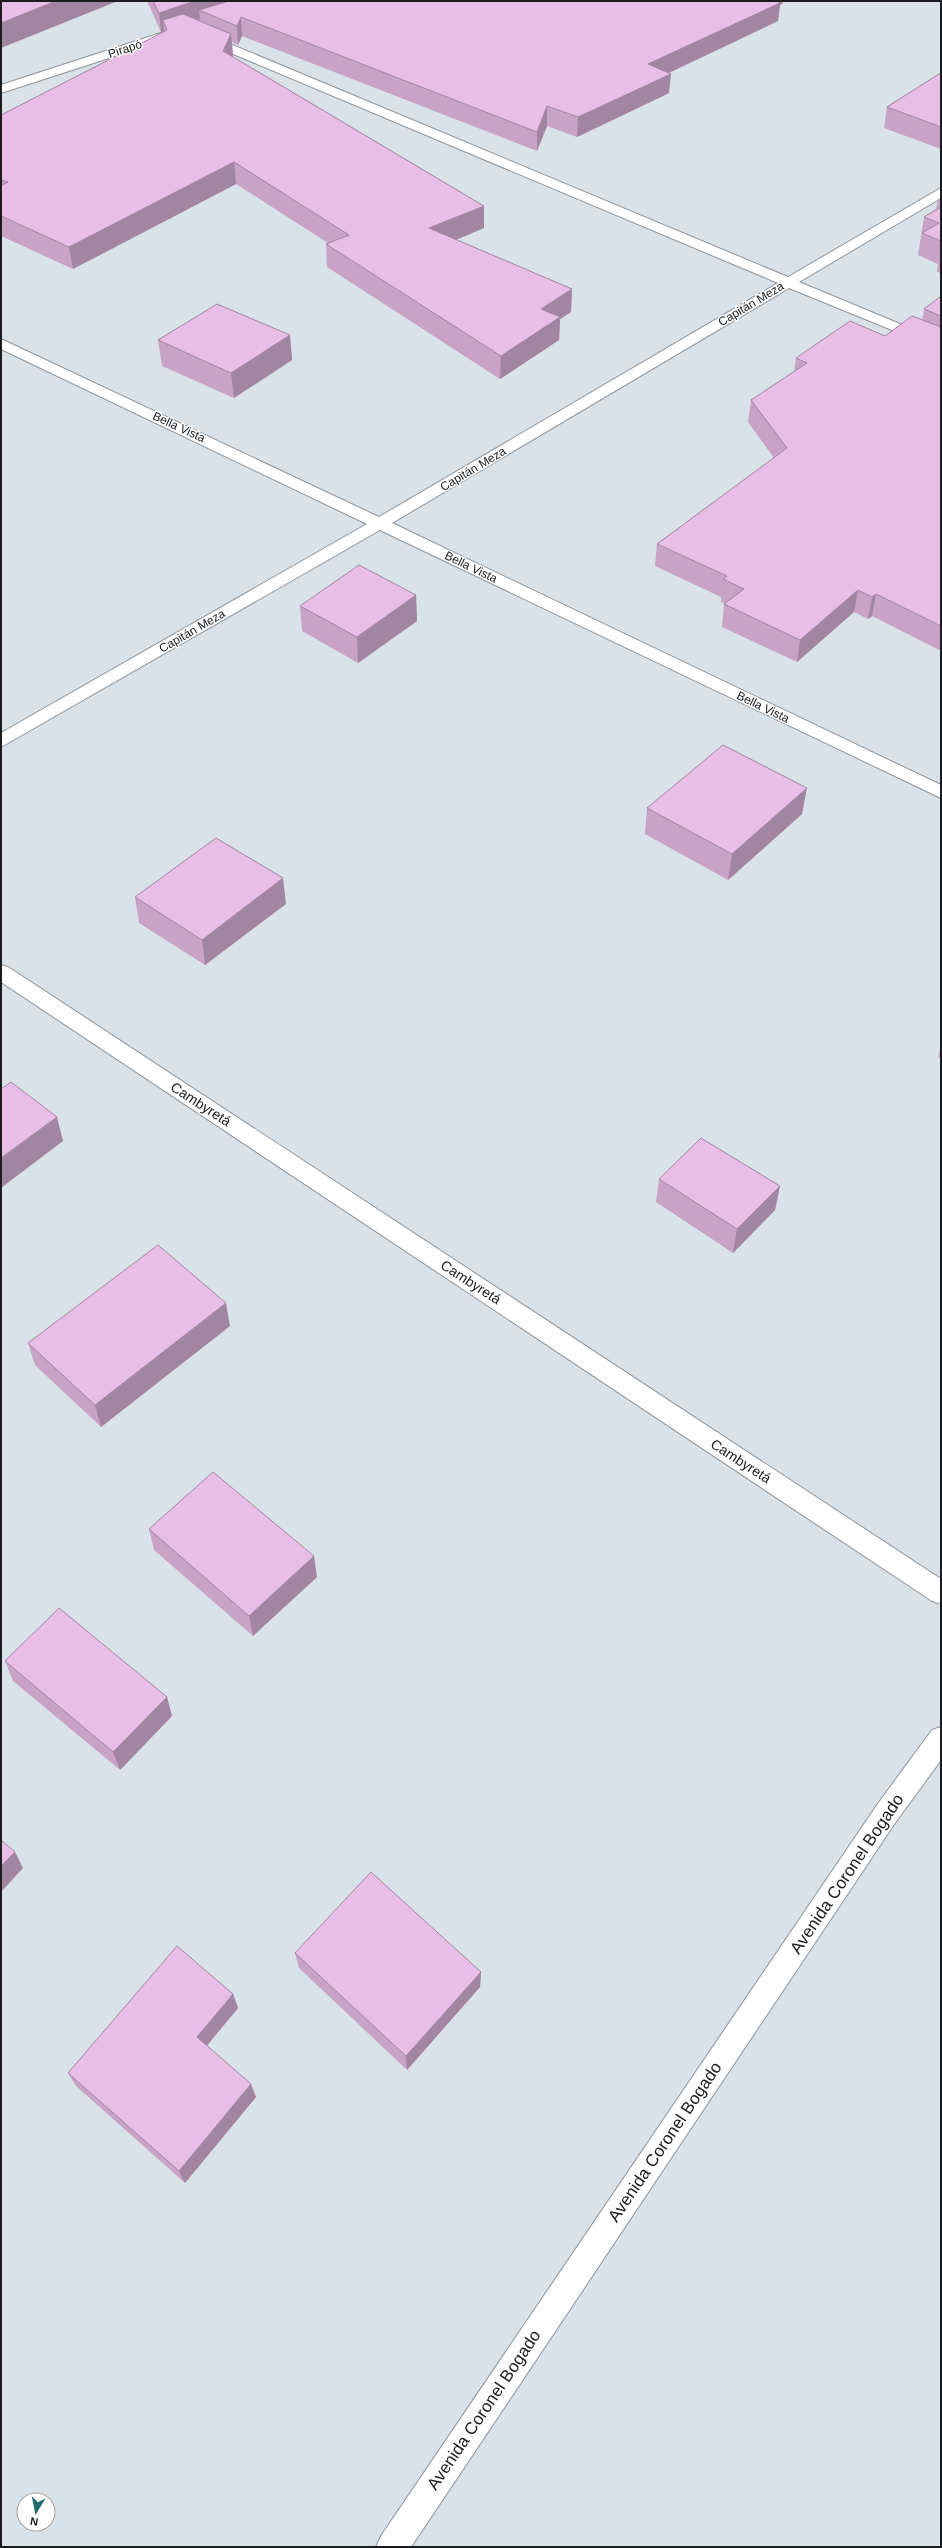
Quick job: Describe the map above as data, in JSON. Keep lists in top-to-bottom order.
{
  "streets": {
    "street": [
      "Pirapó",
      "Capitán Meza",
      "Bella Vista",
      "Cambyretá",
      "Avenida Coronel Bogado"
    ]
  },
  "crossings": [
    ["Pirapó", "Capitán Meza"],
    ["Capitán Meza", "Bella Vista"]
  ],
  "north": "bottom"
}
